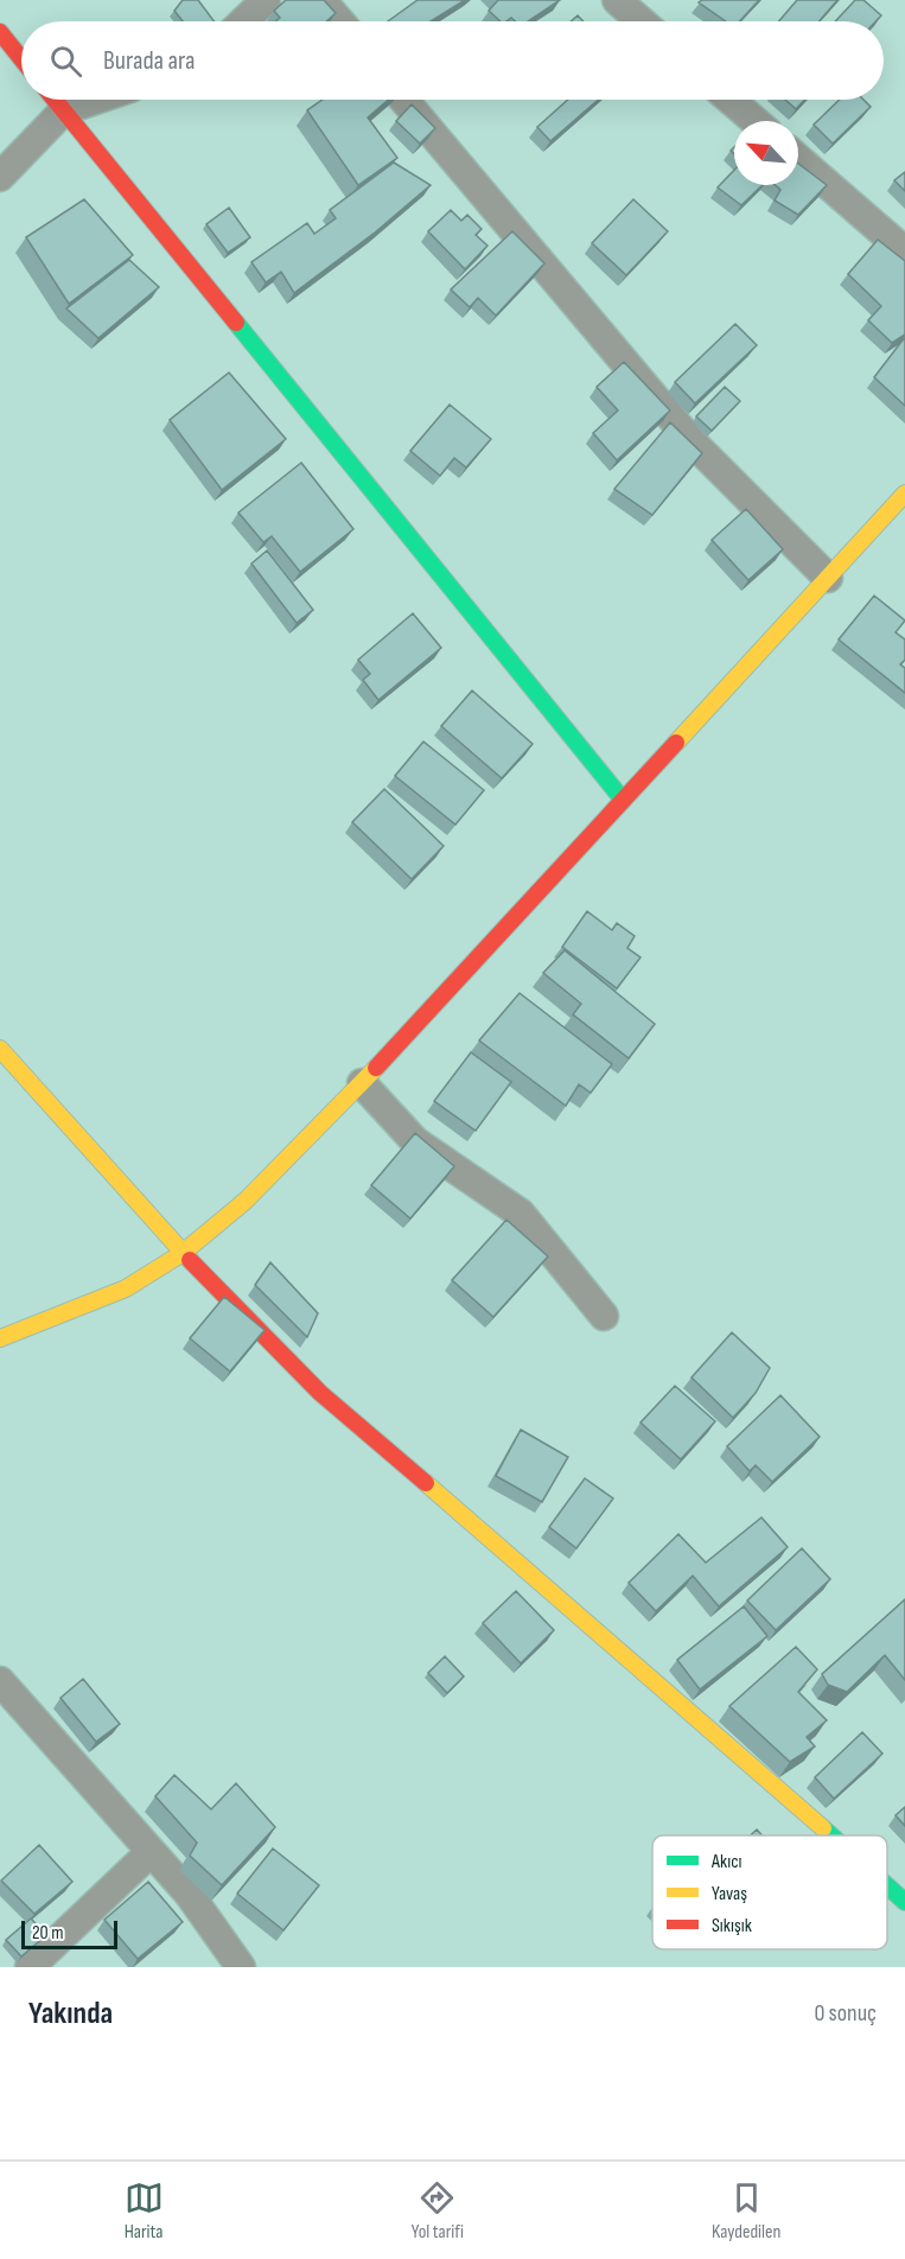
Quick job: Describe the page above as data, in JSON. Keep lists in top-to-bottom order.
{
  "legend": ["Akıcı", "Yavaş", "Sıkışık"],
  "scale_bar": "20 m",
  "north": "top left",
  "page": {
    "search": "Burada ara",
    "scale": "20 m",
    "heading": ["Yakında", "0 sonuç"],
    "nav": ["Harita", "Yol tarifi", "Kaydedilen"]
  }
}
